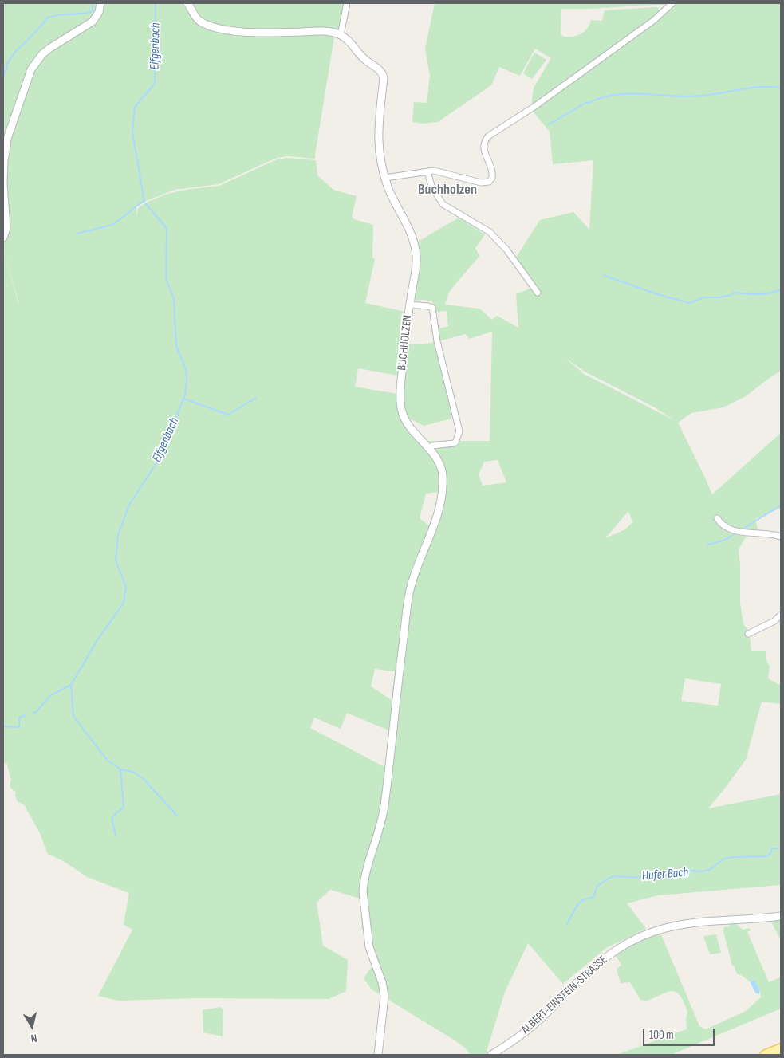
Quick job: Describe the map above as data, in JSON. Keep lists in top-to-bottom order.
{
  "streets": {
    "street": ["BUCHHOLZEN", "ALBERT-EINSTEIN-STRASSE"]
  },
  "districts": ["Buchholzen"],
  "water": ["Eifgenbach", "Hufer Bach"],
  "scale_bar": "100 m",
  "north": "bottom"
}
